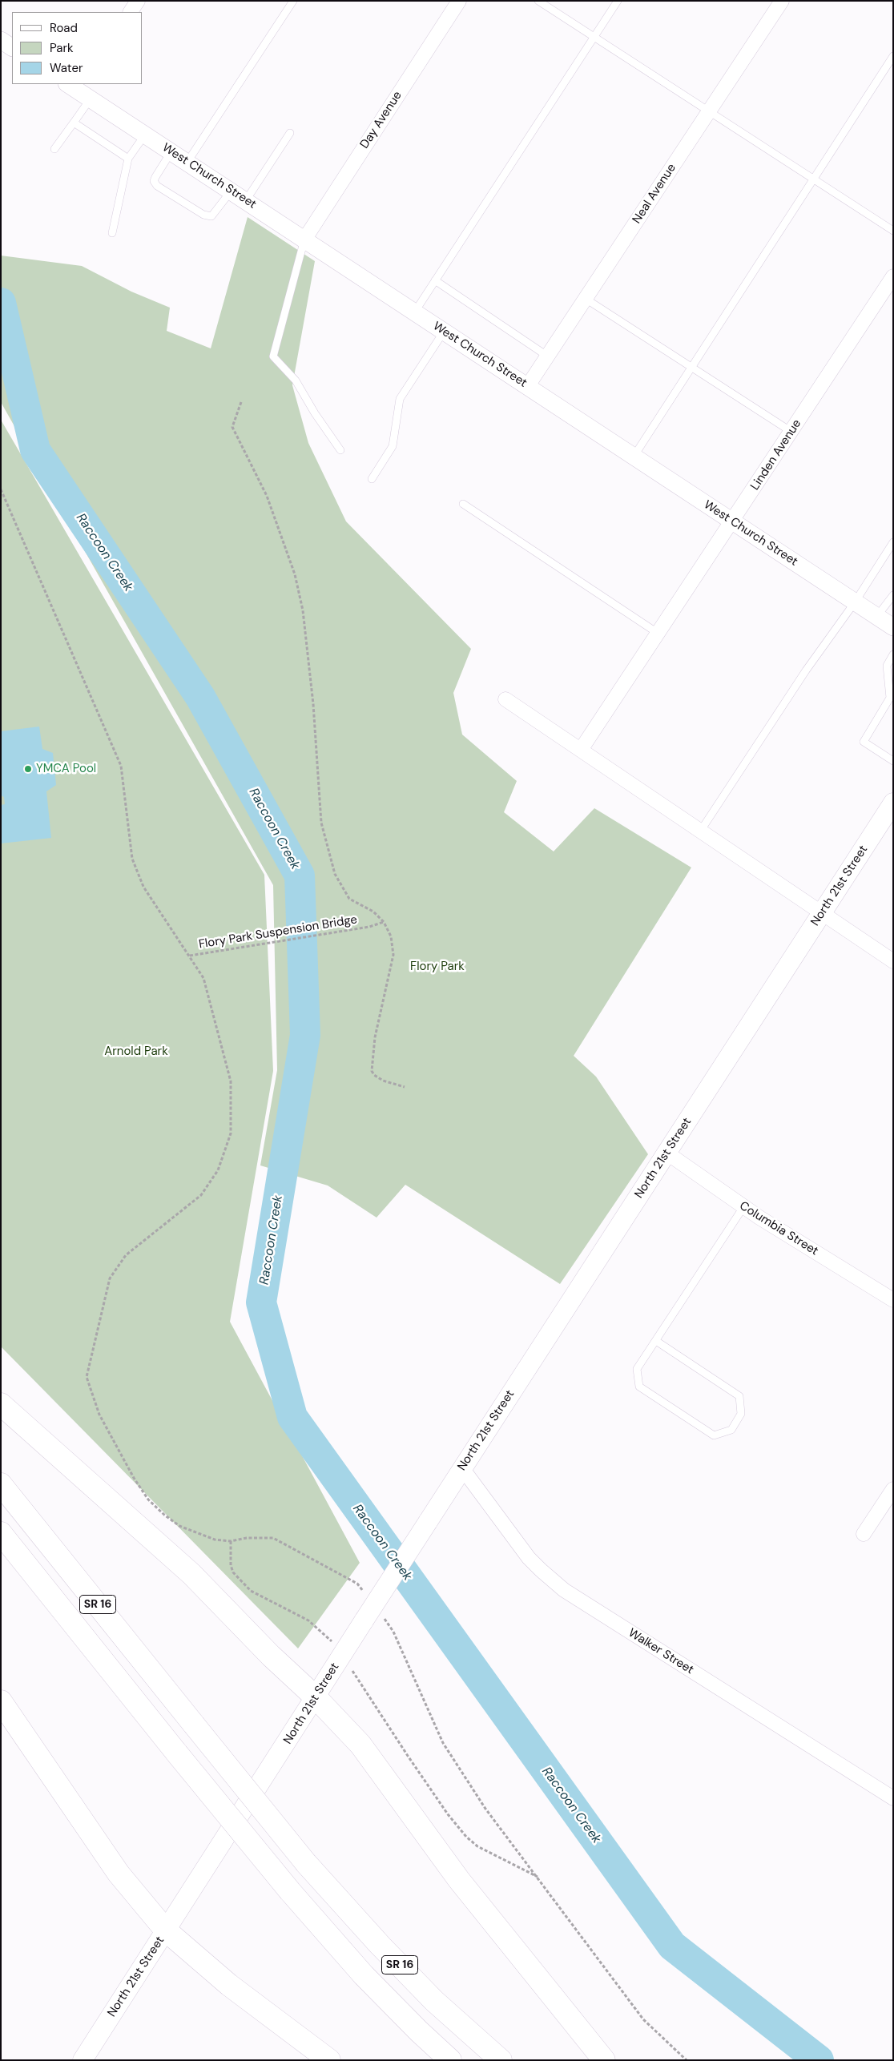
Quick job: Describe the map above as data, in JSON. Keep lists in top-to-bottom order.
{
  "streets": {
    "highway": ["SR 16"],
    "main road": ["North 21st Street"],
    "street": [
      "Day Avenue",
      "West Church Street",
      "Neal Avenue",
      "Linden Avenue",
      "Columbia Street",
      "Walker Street"
    ],
    "path": ["Flory Park Suspension Bridge"]
  },
  "crossings": [
    ["Day Avenue", "West Church Street"],
    ["West Church Street", "Neal Avenue"],
    ["West Church Street", "Linden Avenue"],
    ["North 21st Street", "Columbia Street"],
    ["North 21st Street", "Walker Street"]
  ],
  "water": ["Raccoon Creek"],
  "parks": ["Flory Park", "Arnold Park"],
  "places": ["YMCA Pool"],
  "legend": ["Road", "Park", "Water"]
}
